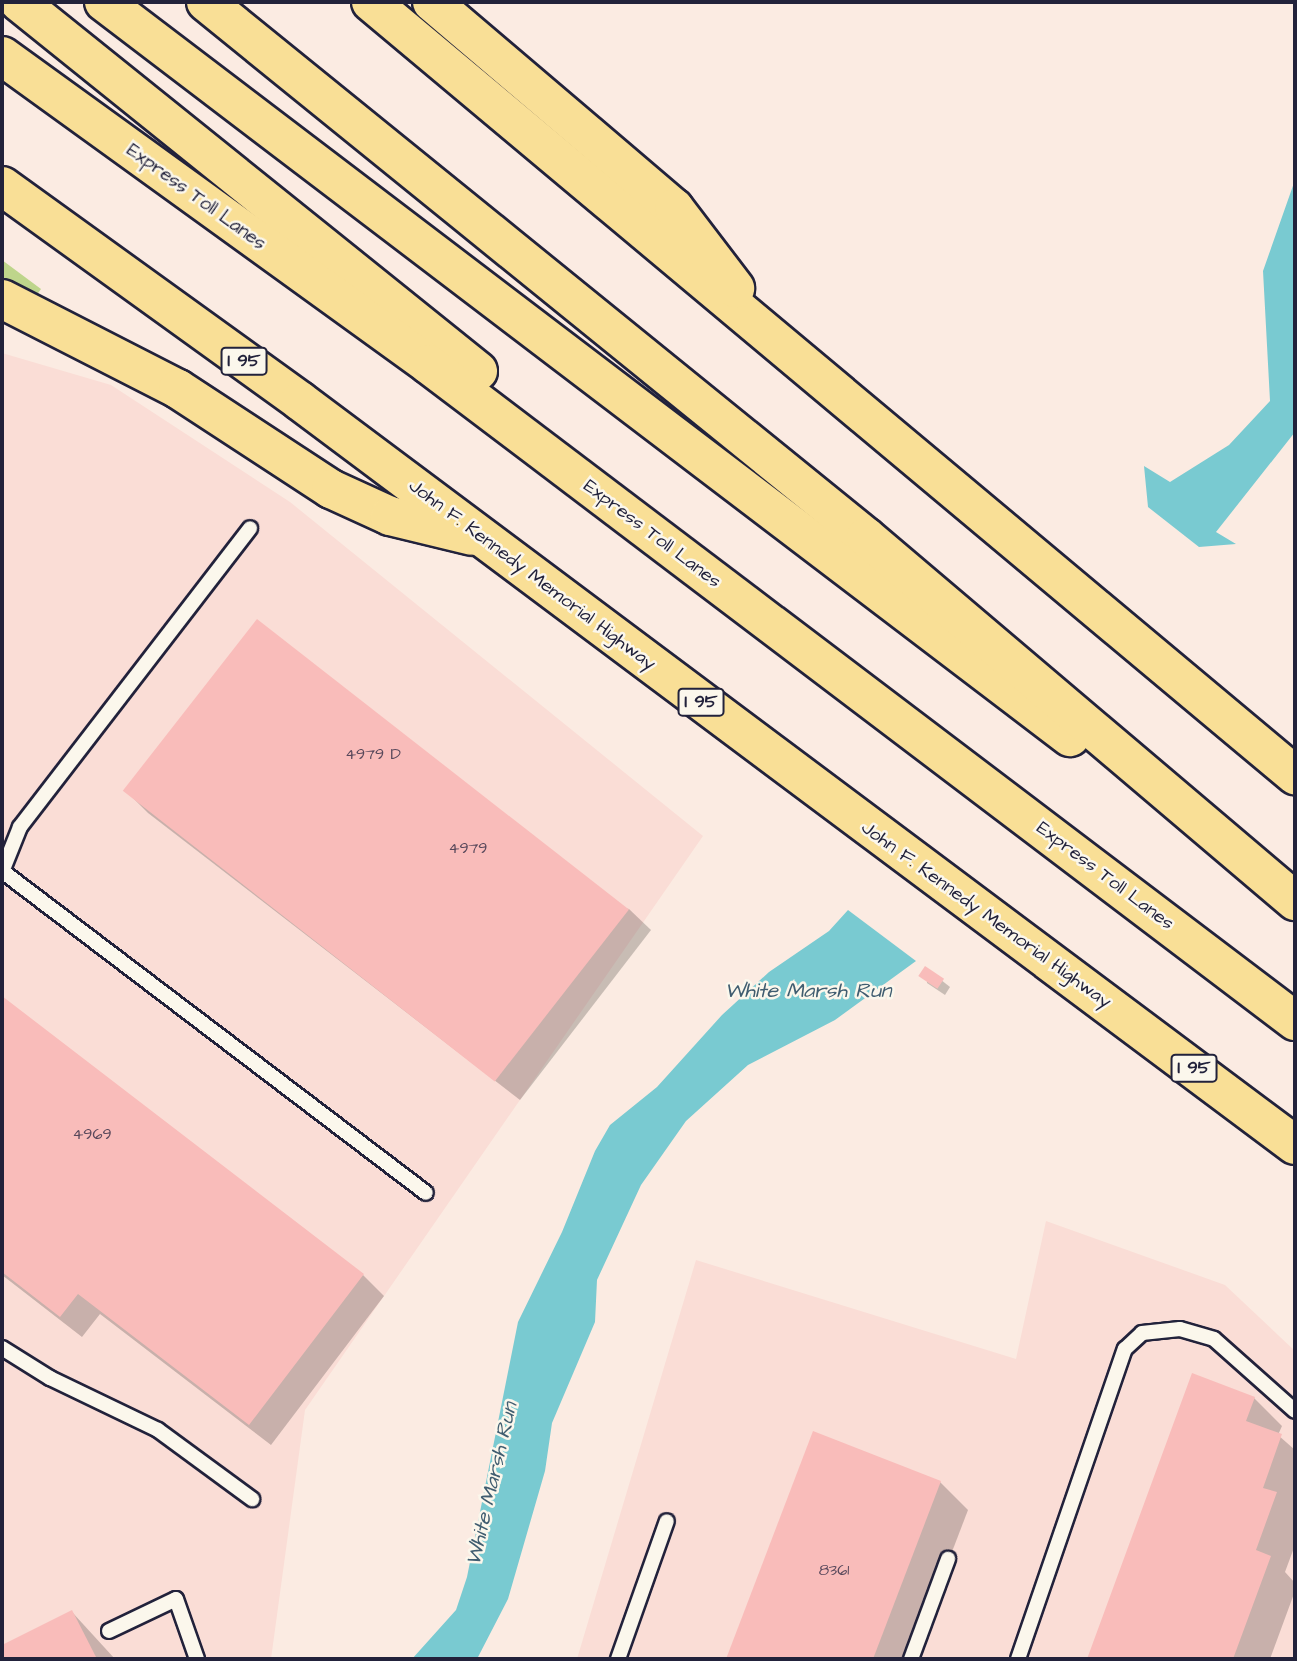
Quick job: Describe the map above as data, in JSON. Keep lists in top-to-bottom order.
{
  "streets": {
    "highway": ["Express Toll Lanes", "I 95", "John F. Kennedy Memorial Highway"]
  },
  "water": ["White Marsh Run"],
  "house_numbers": [
    "4979 D",
    "4979",
    "4969",
    "8361"
  ]
}
